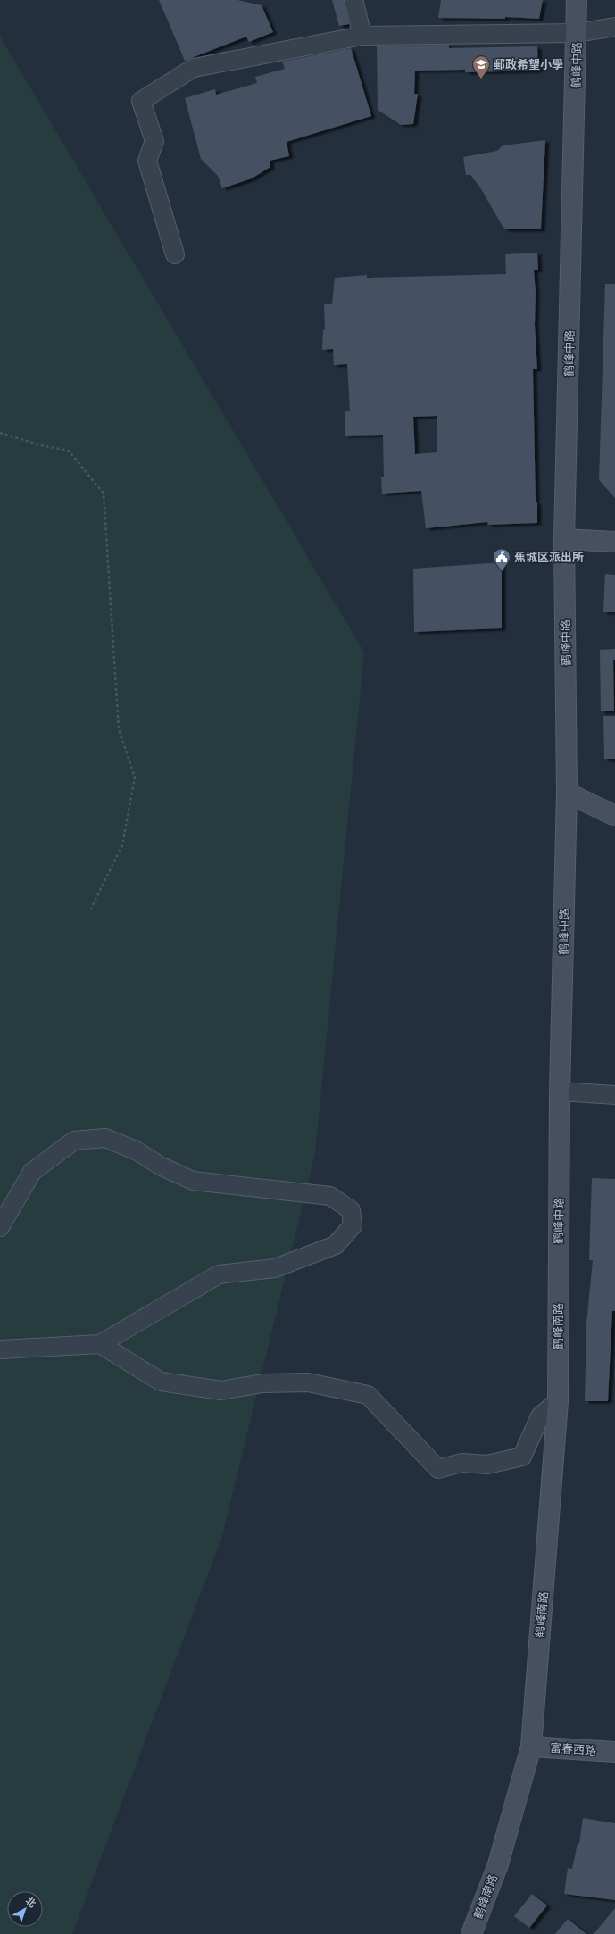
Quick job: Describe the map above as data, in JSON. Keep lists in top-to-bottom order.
{
  "streets": {
    "street": ["鹤峰中路", "鹤峰南路", "富春西路"]
  },
  "crossings": [
    ["鹤峰中路", "鹤峰南路"],
    ["鹤峰南路", "富春西路"]
  ],
  "places": {
    "school or university": ["郵政希望小學"],
    "public building": ["蕉城区派出所"]
  },
  "north": "top right"
}
